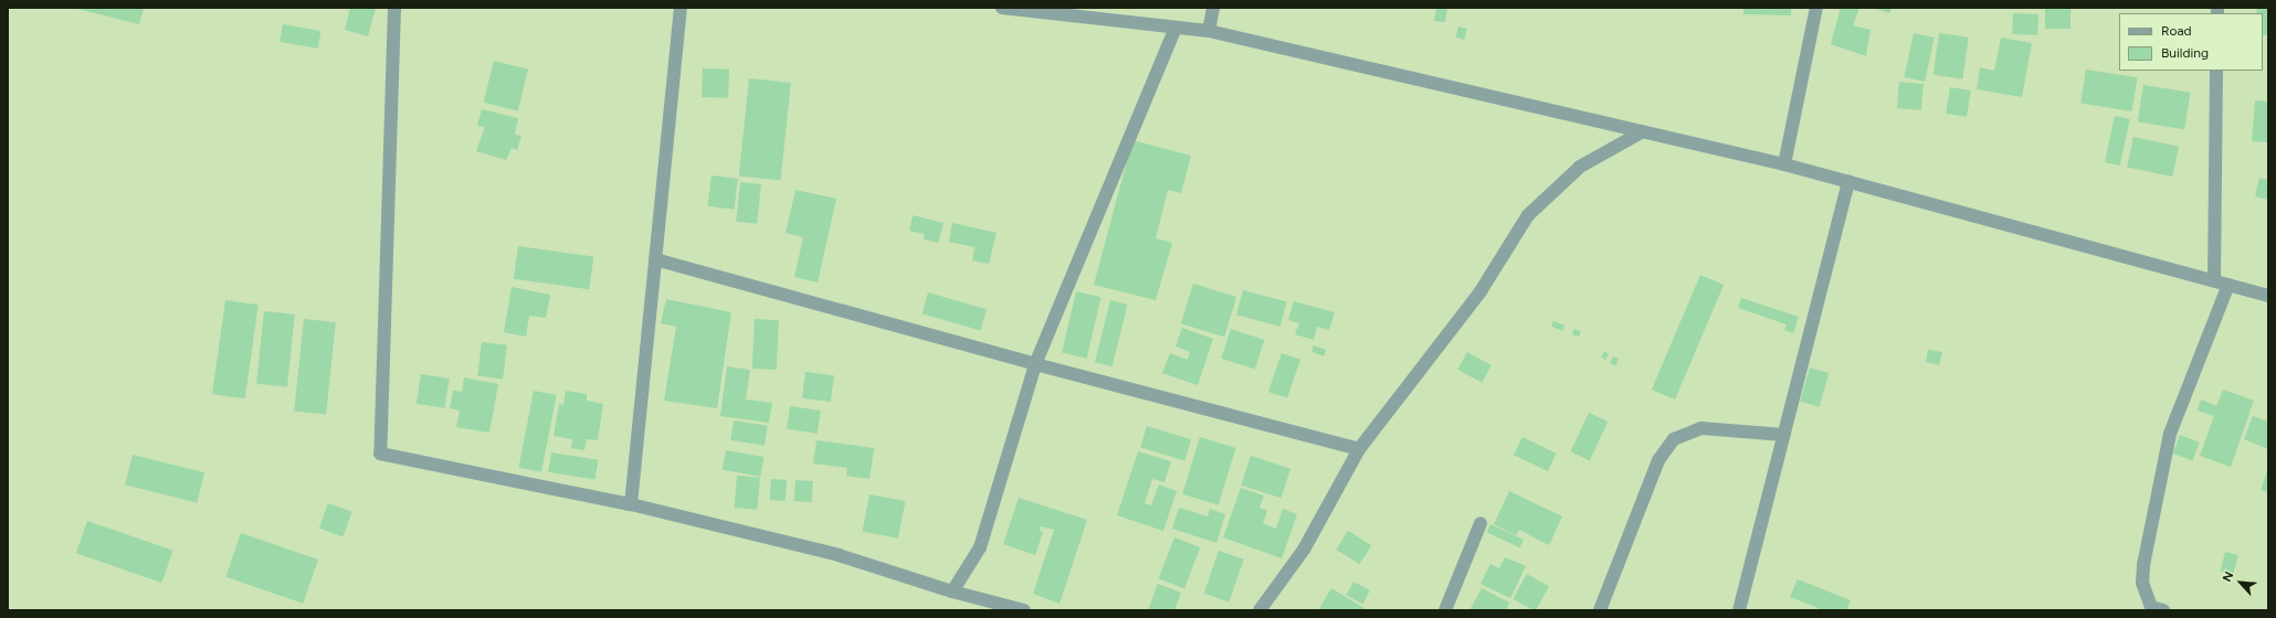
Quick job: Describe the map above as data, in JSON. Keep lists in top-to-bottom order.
{
  "legend": ["Road", "Building"],
  "north": "top left"
}
